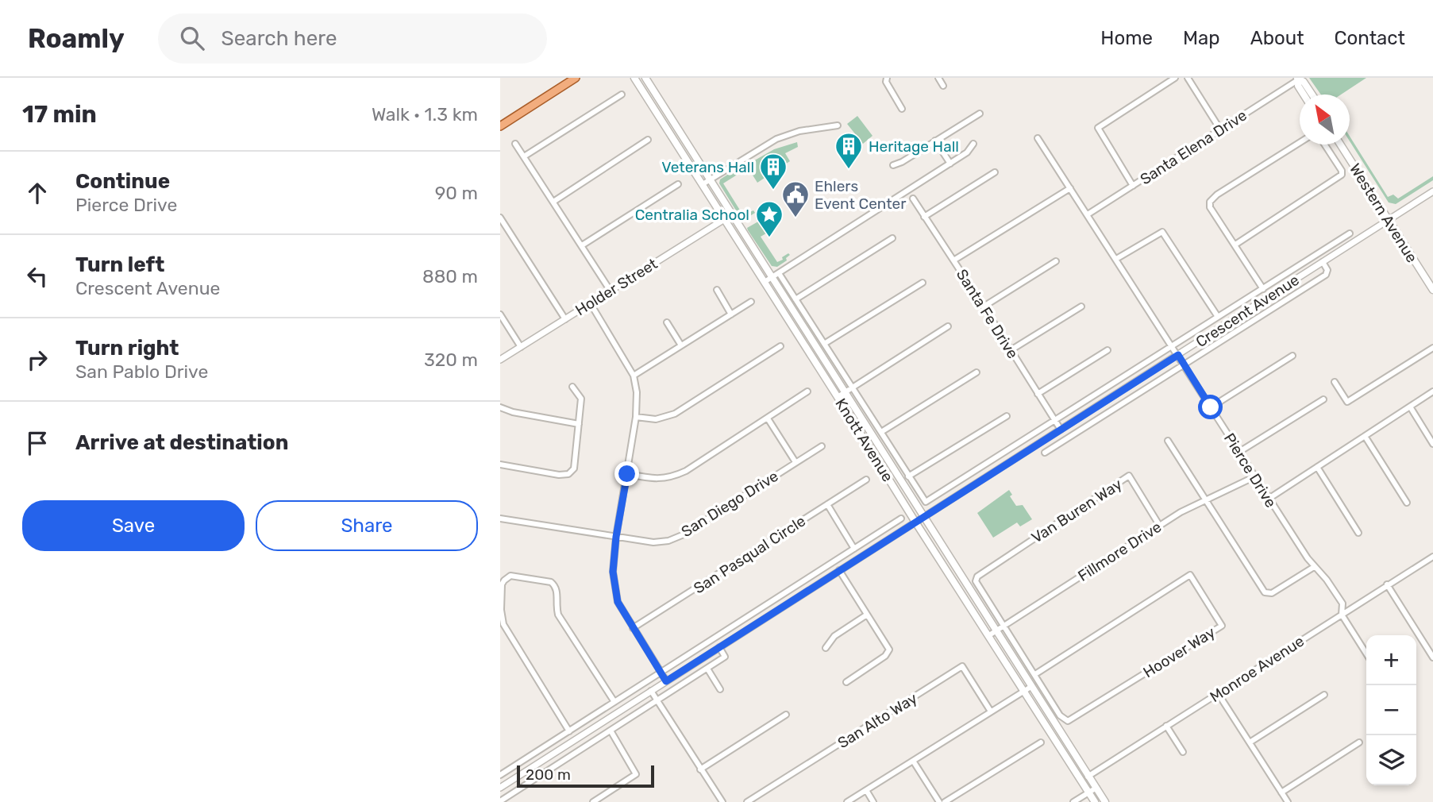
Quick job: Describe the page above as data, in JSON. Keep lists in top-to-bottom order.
{
  "streets": {
    "main road": ["Western Avenue", "Knott Avenue"],
    "street": [
      "Santa Elena Drive",
      "Holder Street",
      "Crescent Avenue",
      "Santa Fe Drive",
      "Pierce Drive",
      "San Diego Drive",
      "Van Buren Way",
      "Fillmore Drive",
      "San Pasqual Circle",
      "Hoover Way",
      "Monroe Avenue",
      "San Alto Way"
    ]
  },
  "crossings": [
    ["Santa Elena Drive", "Pierce Drive"],
    ["Western Avenue", "Crescent Avenue"],
    ["Holder Street", "Knott Avenue"],
    ["Crescent Avenue", "Santa Fe Drive"],
    ["Crescent Avenue", "Knott Avenue"],
    ["Crescent Avenue", "Pierce Drive"],
    ["Knott Avenue", "Fillmore Drive"],
    ["Knott Avenue", "Monroe Avenue"],
    ["Pierce Drive", "Fillmore Drive"],
    ["Pierce Drive", "Monroe Avenue"],
    ["Van Buren Way", "Fillmore Drive"]
  ],
  "places": {
    "building": ["Heritage Hall", "Veterans Hall"],
    "public building": ["Ehlers Event Center"],
    "place": ["Centralia School"]
  },
  "scale_bar": "200 m",
  "north": "top left",
  "page": {
    "header": "Roamly",
    "search": "Search here",
    "nav": [
      "Home",
      "Map",
      "About",
      "Contact"
    ],
    "heading": ["17 min", "Walk · 1.3 km"],
    "list": [
      ["Continue", "Pierce Drive", "90 m"],
      ["Turn left", "Crescent Avenue", "880 m"],
      ["Turn right", "San Pablo Drive", "320 m"],
      "Arrive at destination"
    ],
    "buttons": ["Save", "Share"],
    "map_buttons": ["+", "−"],
    "scale": "200 m"
  }
}
